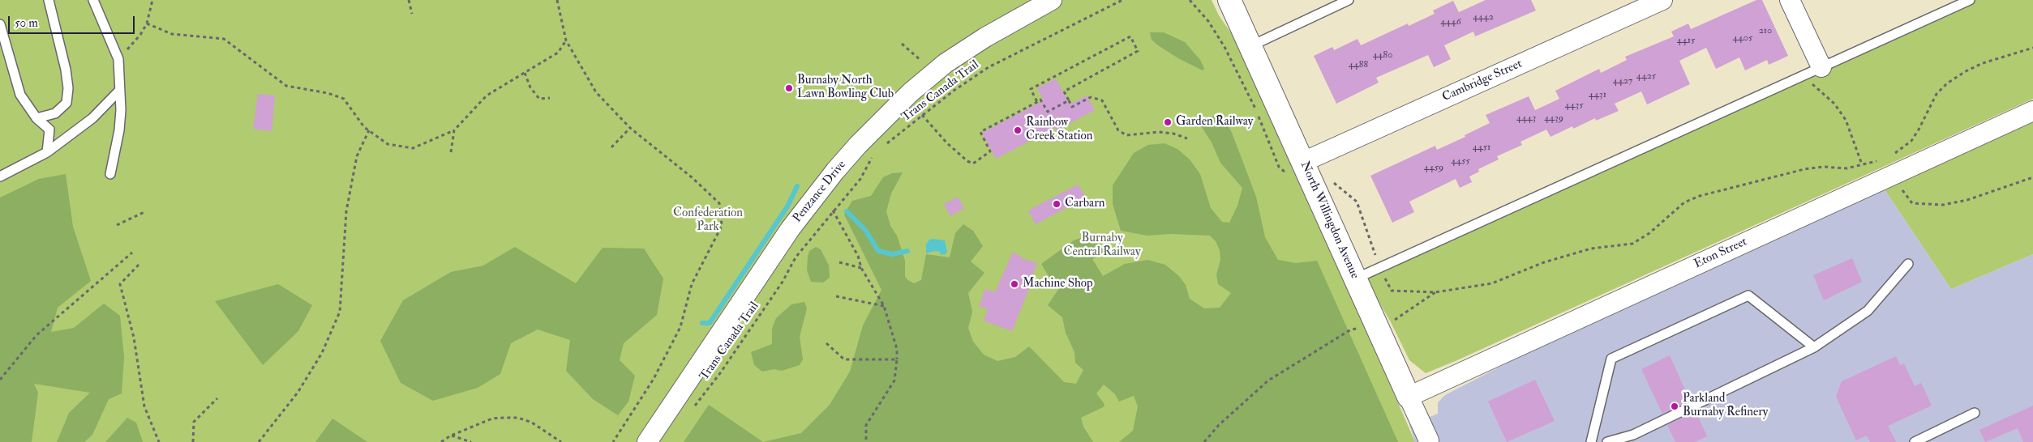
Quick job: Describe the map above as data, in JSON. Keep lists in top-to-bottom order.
{
  "streets": {
    "street": [
      "Cambridge Street",
      "Penzance Drive",
      "North Willingdon Avenue",
      "Eton Street"
    ],
    "path": ["Trans Canada Trail"]
  },
  "crossings": [
    ["Cambridge Street", "North Willingdon Avenue"],
    ["North Willingdon Avenue", "Eton Street"]
  ],
  "parks": ["Confederation Park", "Burnaby Central Railway"],
  "places": [
    "Burnaby North Lawn Bowling Club",
    "Garden Railway",
    "Rainbow Creek Station",
    "Carbarn",
    "Machine Shop",
    "Parkland Burnaby Refinery"
  ],
  "house_numbers": [
    "4442",
    "4446",
    "210",
    "4405",
    "4415",
    "4480",
    "4488",
    "4425",
    "4427",
    "4431",
    "4435",
    "4443",
    "4439",
    "4451",
    "4455",
    "4459"
  ],
  "scale_bar": "50 m"
}
